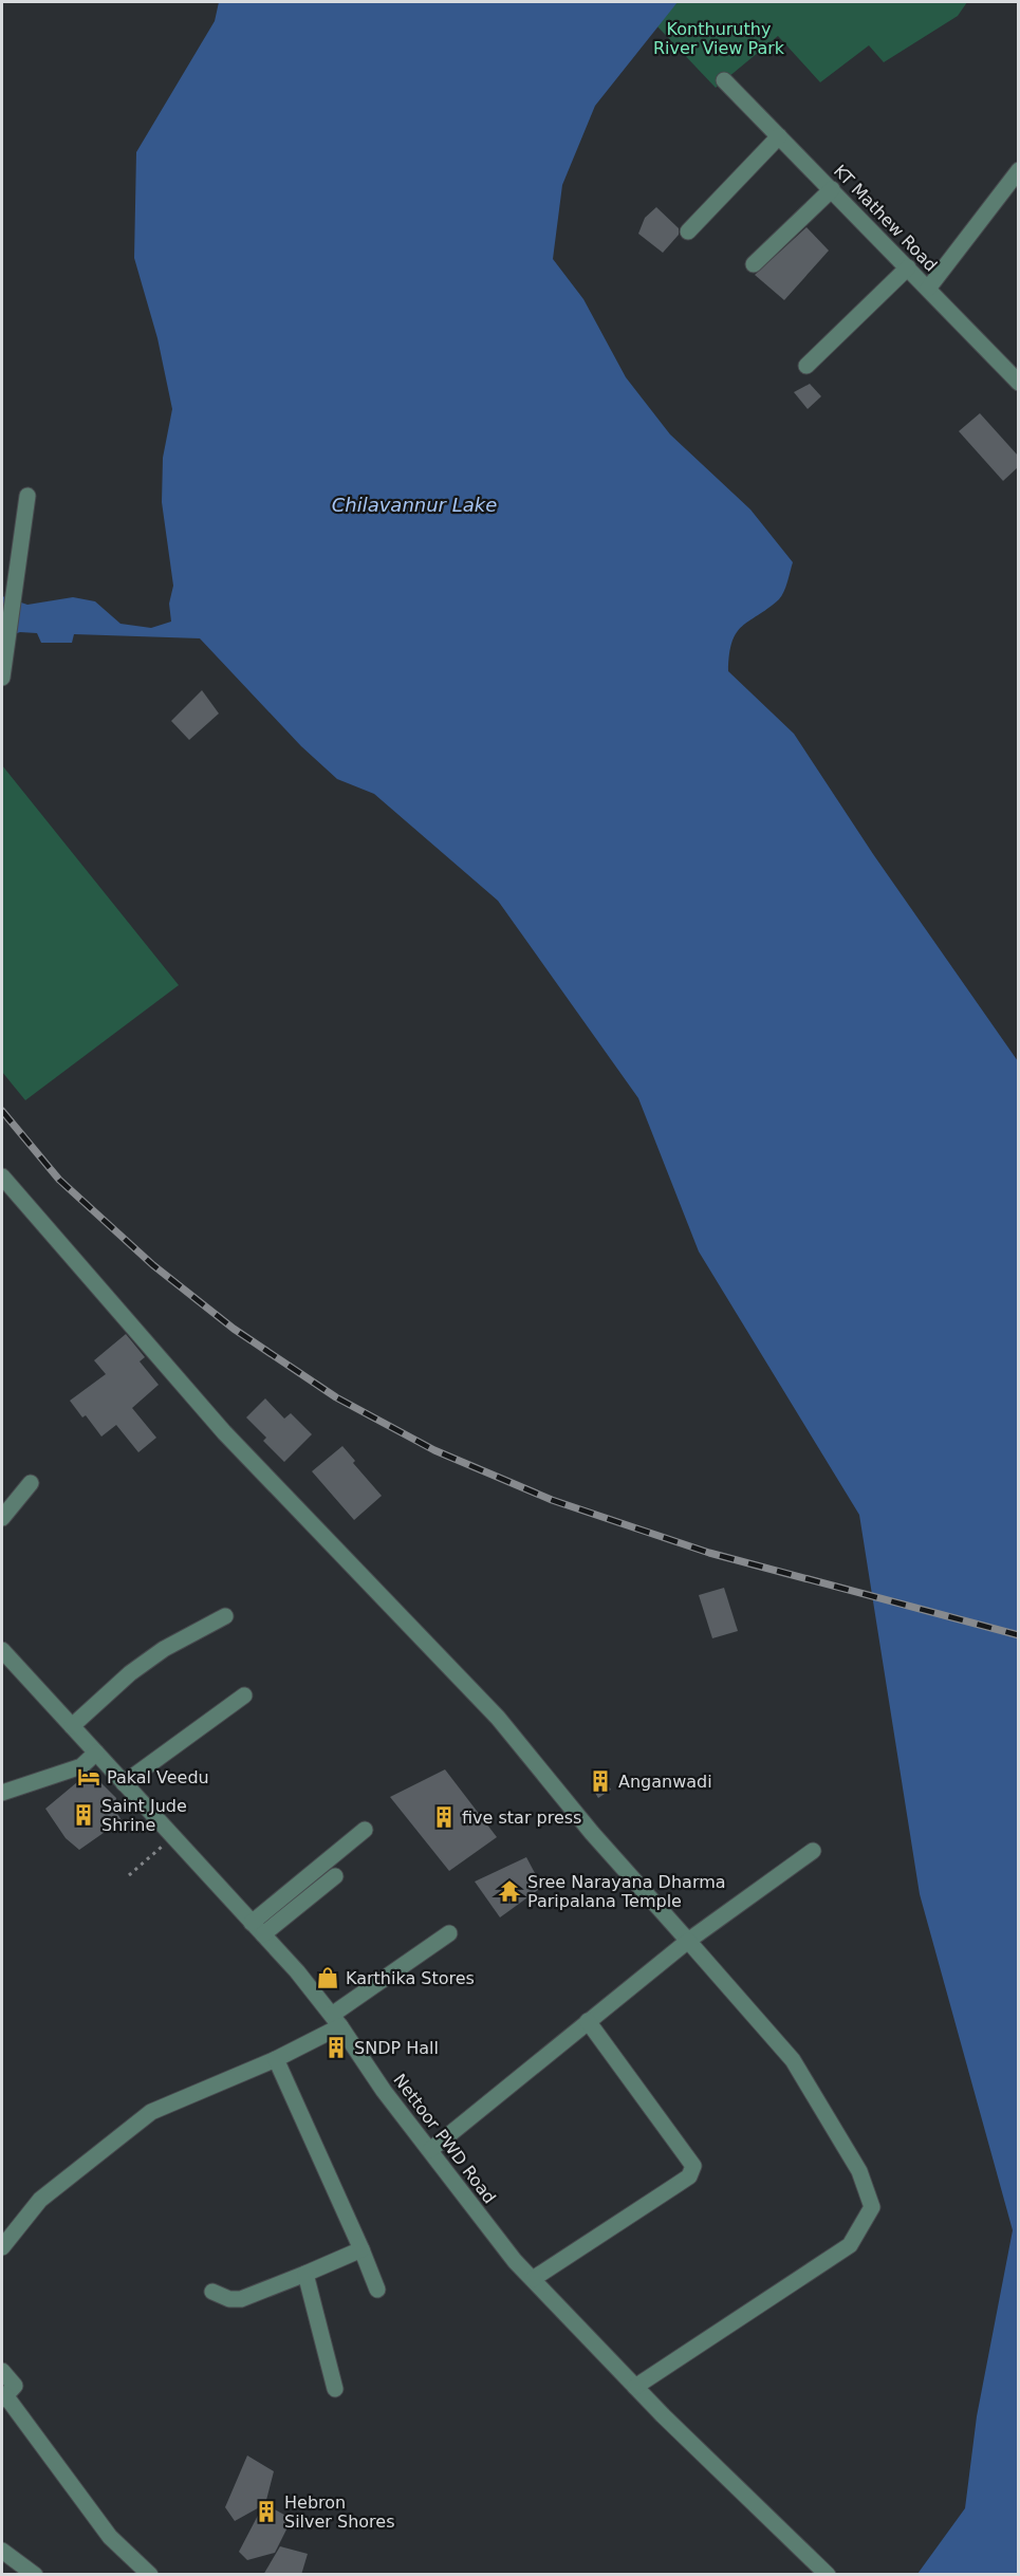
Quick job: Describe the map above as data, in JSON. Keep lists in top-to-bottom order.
{
  "streets": {
    "street": ["KT Mathew Road", "Nettoor PWD Road"]
  },
  "water": ["Chilavannur Lake"],
  "parks": ["Konthuruthy River View Park"],
  "places": {
    "hotel": ["Pakal Veedu"],
    "building": [
      "Anganwadi",
      "Saint Jude Shrine",
      "five star press",
      "SNDP Hall",
      "Hebron Silver Shores"
    ],
    "temple": ["Sree Narayana Dharma Paripalana Temple"],
    "shop": ["Karthika Stores"]
  }
}
